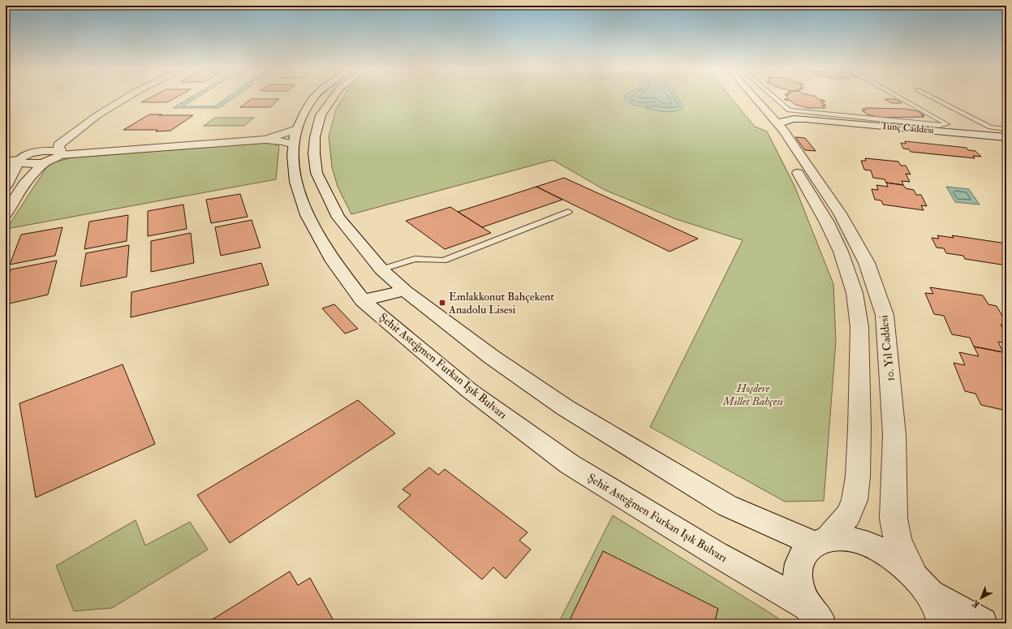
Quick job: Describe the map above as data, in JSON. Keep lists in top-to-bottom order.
{
  "streets": {
    "street": ["Tunç Caddesi", "10. Yıl Caddesi", "Şehit Asteğmen Furkan Işık Bulvarı"]
  },
  "crossings": [
    ["Tunç Caddesi", "10. Yıl Caddesi"]
  ],
  "parks": ["Hoşdere Millet Bahçesi"],
  "places": {
    "transit": ["Emlakkonut Bahçekent Anadolu Lisesi"]
  },
  "north": "bottom left"
}
